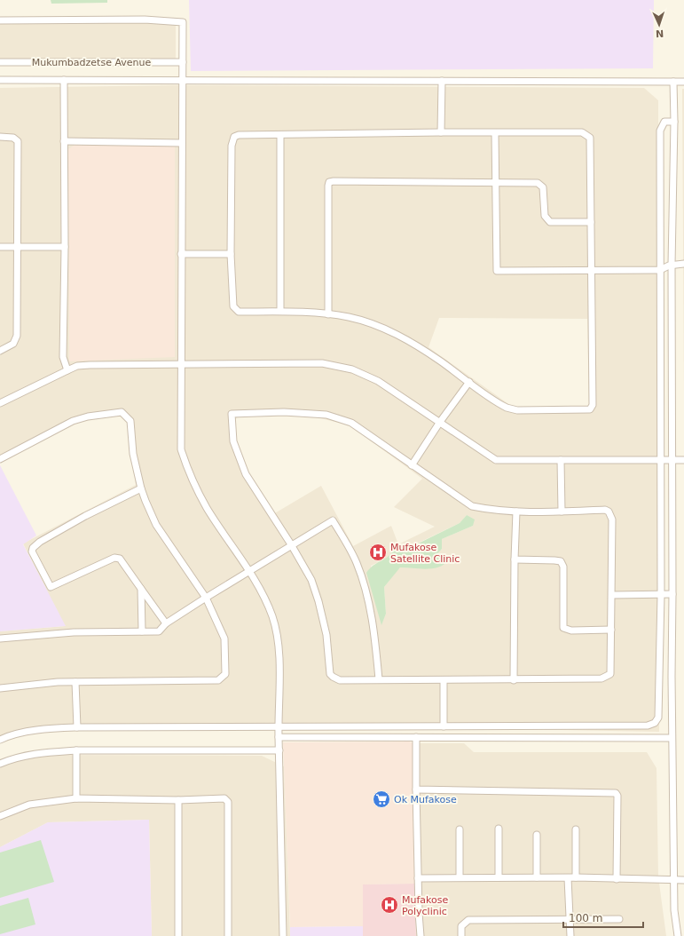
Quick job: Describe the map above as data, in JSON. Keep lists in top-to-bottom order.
{
  "streets": {
    "street": ["Mukumbadzetse Avenue"]
  },
  "places": {
    "hospital": ["Mufakose Satellite Clinic", "Mufakose Polyclinic"],
    "supermarket": ["Ok Mufakose"]
  },
  "scale_bar": "100 m",
  "north": "bottom"
}
